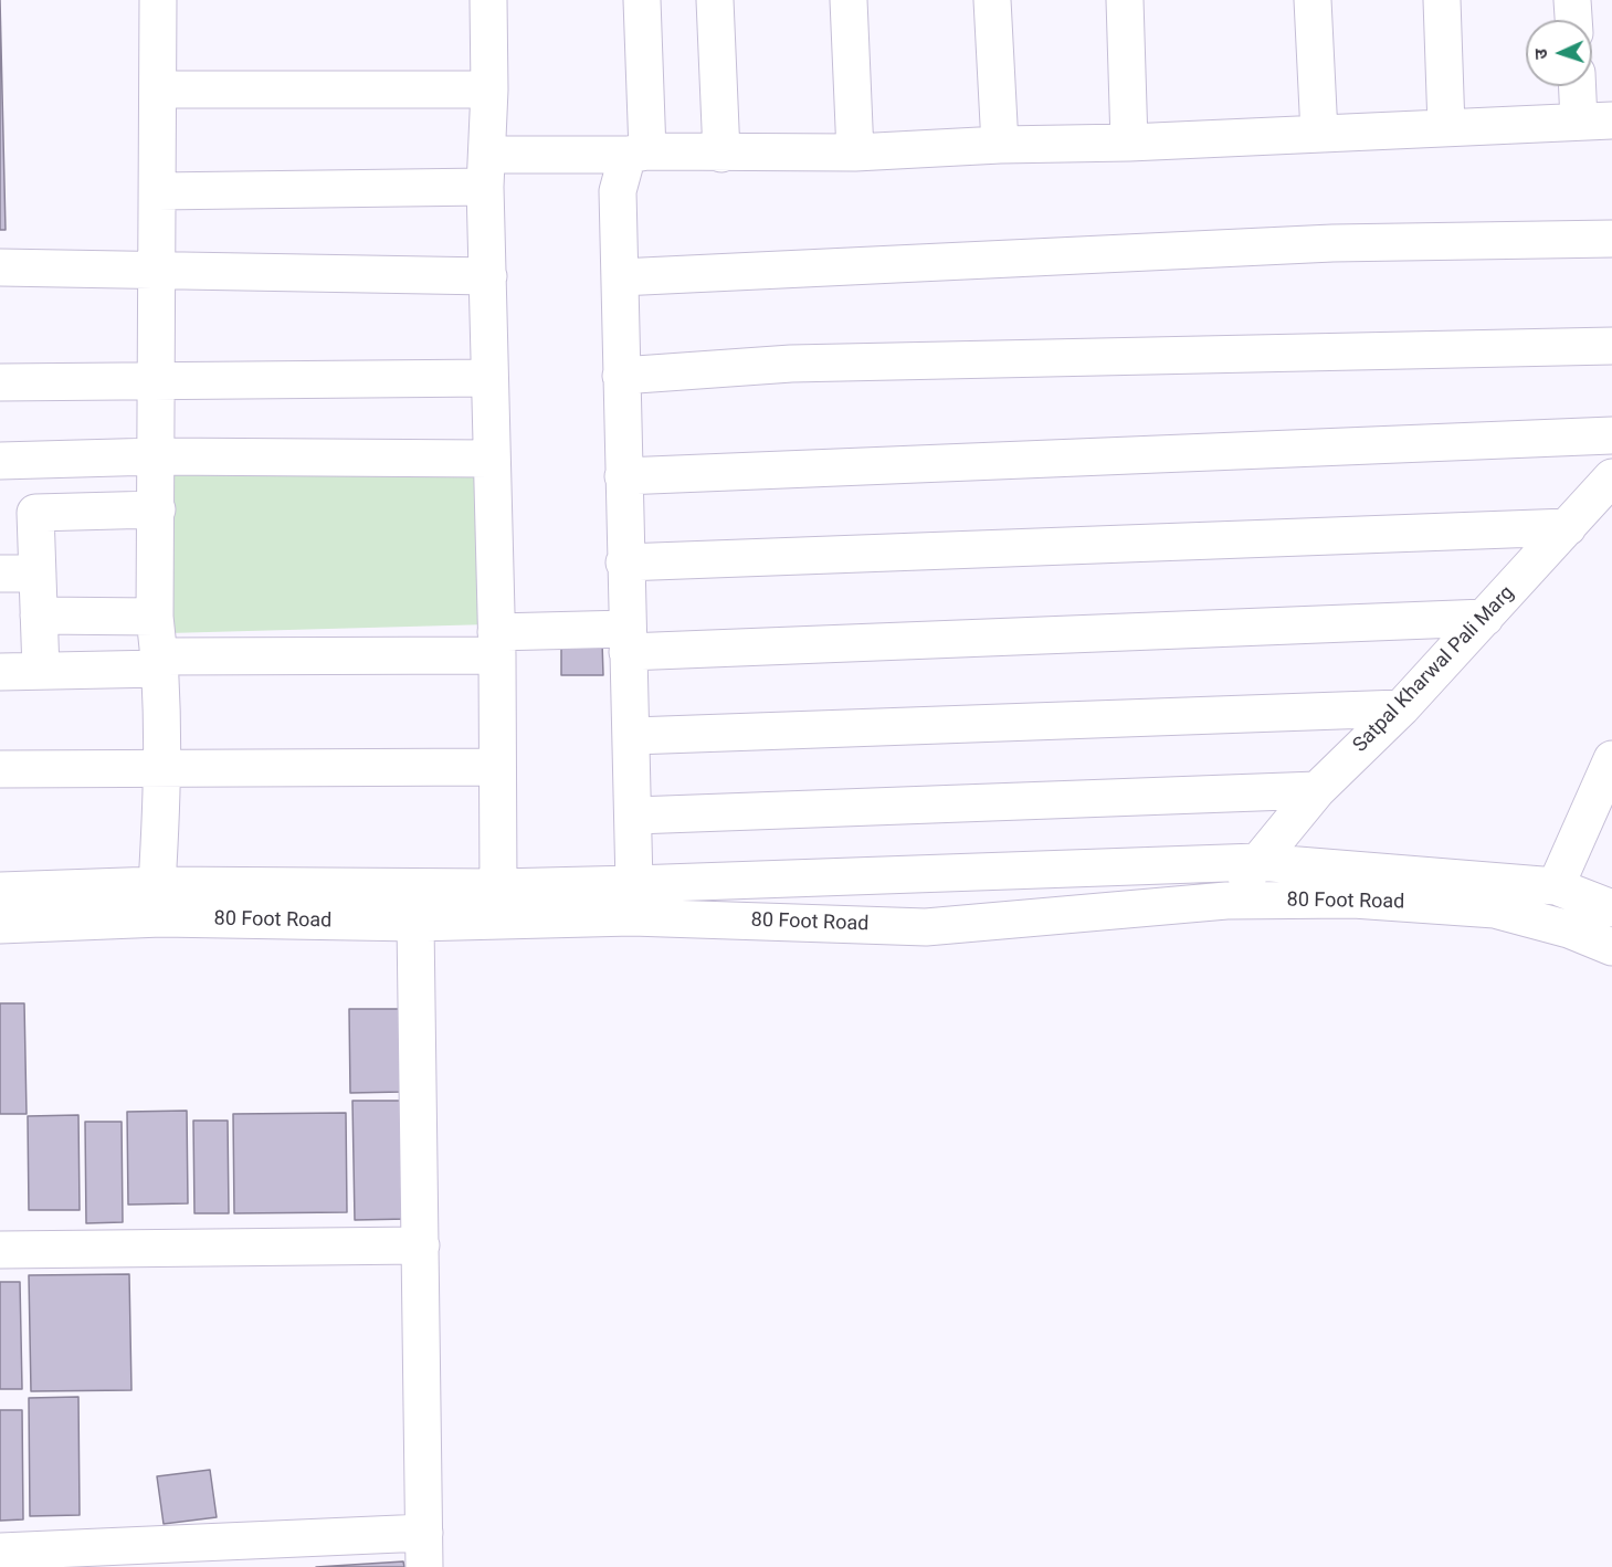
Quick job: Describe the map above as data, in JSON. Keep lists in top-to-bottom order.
{
  "streets": {
    "street": ["Satpal Kharwal Pali Marg", "80 Foot Road"]
  },
  "crossings": [
    ["Satpal Kharwal Pali Marg", "80 Foot Road"]
  ],
  "north": "left"
}
